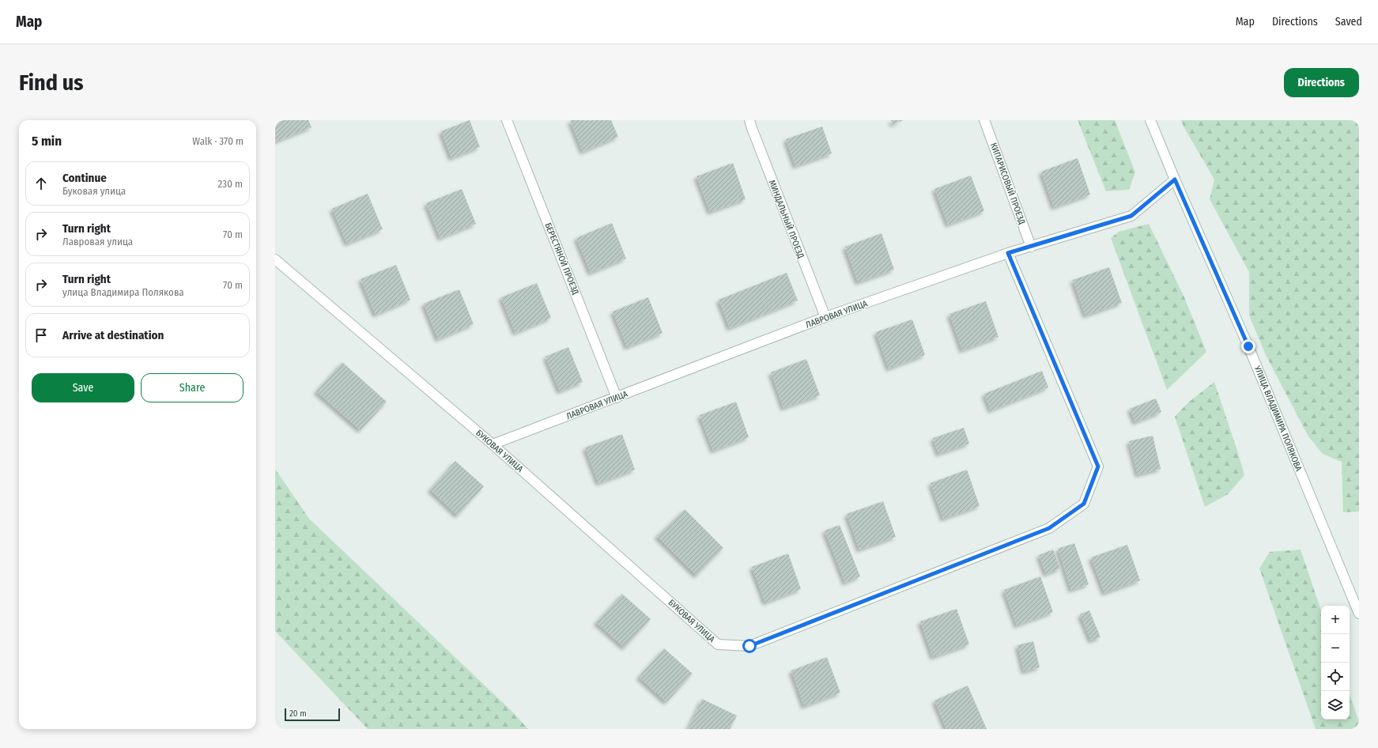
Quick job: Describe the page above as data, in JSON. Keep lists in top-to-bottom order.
{
  "streets": {
    "street": [
      "КИПАРИСОВЫЙ ПРОЕЗД",
      "МИНДАЛЬНЫЙ ПРОЕЗД",
      "БЕРЕСТЯНОЙ ПРОЕЗД",
      "ЛАВРОВАЯ УЛИЦА",
      "УЛИЦА ВЛАДИМИРА ПОЛЯКОВА",
      "БУКОВАЯ УЛИЦА"
    ]
  },
  "crossings": [
    ["КИПАРИСОВЫЙ ПРОЕЗД", "ЛАВРОВАЯ УЛИЦА"],
    ["МИНДАЛЬНЫЙ ПРОЕЗД", "ЛАВРОВАЯ УЛИЦА"],
    ["БЕРЕСТЯНОЙ ПРОЕЗД", "ЛАВРОВАЯ УЛИЦА"],
    ["ЛАВРОВАЯ УЛИЦА", "УЛИЦА ВЛАДИМИРА ПОЛЯКОВА"],
    ["ЛАВРОВАЯ УЛИЦА", "БУКОВАЯ УЛИЦА"]
  ],
  "scale_bar": "20 m",
  "page": {
    "header": "Map",
    "nav": ["Map", "Directions", "Saved"],
    "buttons": [
      "Directions",
      ["Save", "Share"]
    ],
    "title": "Find us",
    "heading": ["5 min", "Walk · 370 m"],
    "list": [
      ["Continue", "Буковая улица", "230 m"],
      ["Turn right", "Лавровая улица", "70 m"],
      ["Turn right", "улица Владимира Полякова", "70 m"],
      "Arrive at destination"
    ],
    "map_buttons": ["+", "−"],
    "scale": "20 m"
  }
}
